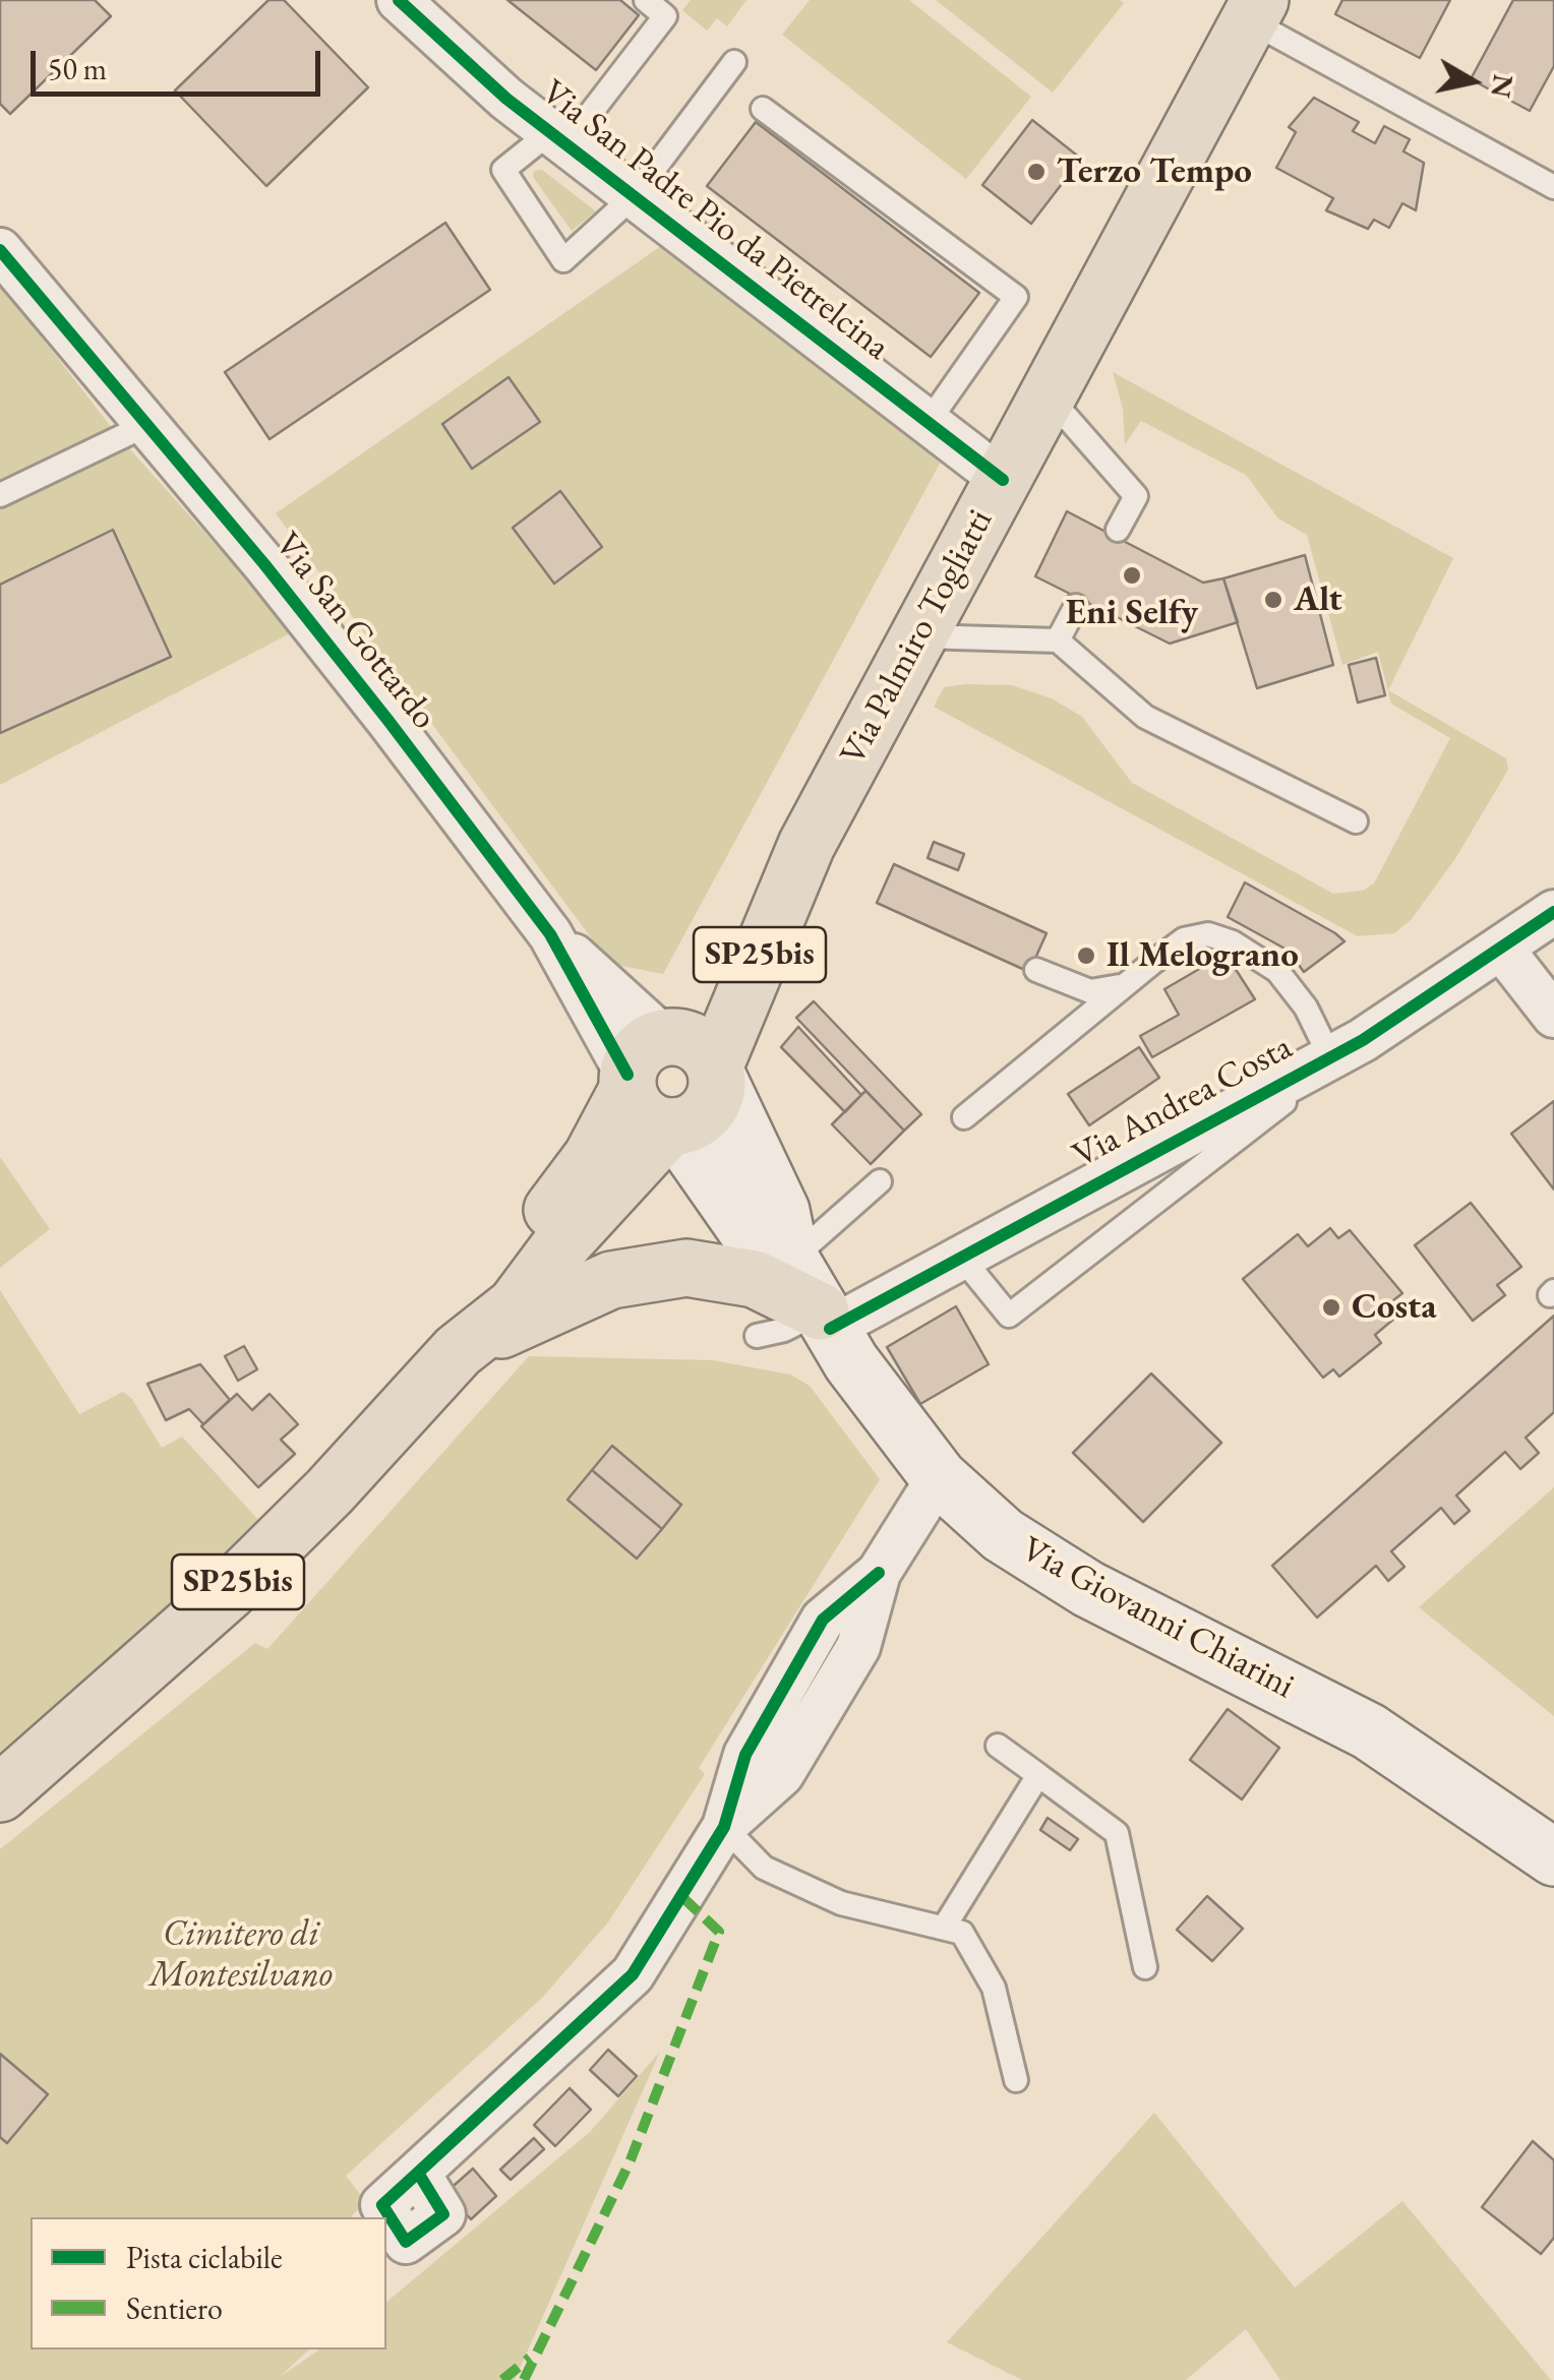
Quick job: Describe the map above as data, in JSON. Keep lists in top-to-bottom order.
{
  "streets": {
    "main road": ["Via Palmiro Togliatti", "SP25bis", "Via Giovanni Chiarini"],
    "street": ["Via San Padre Pio da Pietrelcina", "Via San Gottardo", "Via Andrea Costa"]
  },
  "crossings": [
    ["Via San Padre Pio da Pietrelcina", "Via Palmiro Togliatti"],
    ["Via San Gottardo", "Via Palmiro Togliatti"],
    ["Via San Gottardo", "Via Giovanni Chiarini"],
    ["Via Palmiro Togliatti", "Via Giovanni Chiarini"],
    ["Via Andrea Costa", "Via Giovanni Chiarini"]
  ],
  "parks": ["Cimitero di Montesilvano"],
  "places": [
    "Terzo Tempo",
    "Eni Selfy",
    "Alt",
    "Il Melograno",
    "Costa"
  ],
  "legend": ["Pista ciclabile", "Sentiero"],
  "scale_bar": "50 m",
  "north": "right"
}
